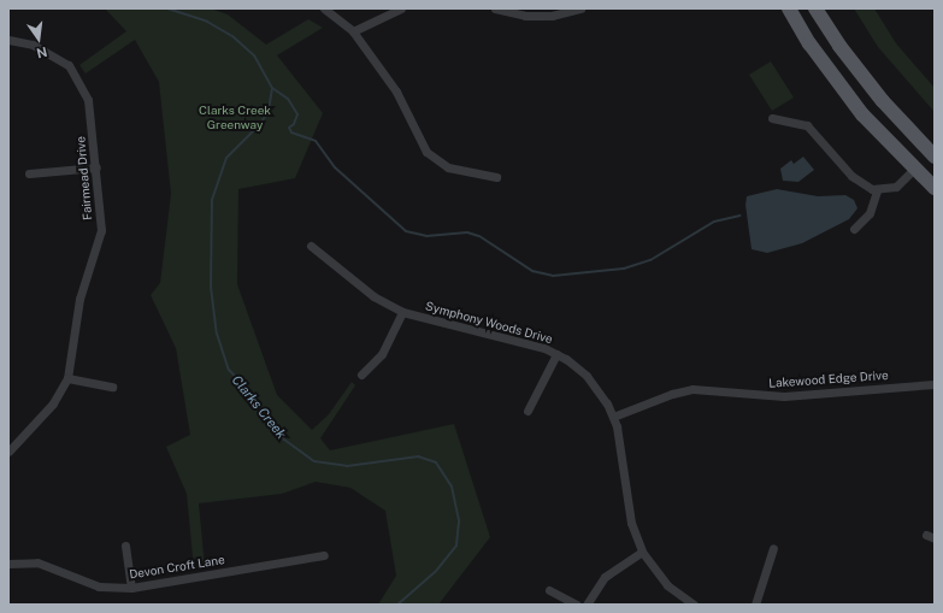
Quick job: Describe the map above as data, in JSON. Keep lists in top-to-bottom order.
{
  "streets": {
    "street": [
      "Fairmead Drive",
      "Symphony Woods Drive",
      "Lakewood Edge Drive",
      "Devon Croft Lane"
    ]
  },
  "crossings": [
    ["Symphony Woods Drive", "Lakewood Edge Drive"]
  ],
  "water": ["Clarks Creek"],
  "parks": ["Clarks Creek Greenway"],
  "north": "bottom"
}
